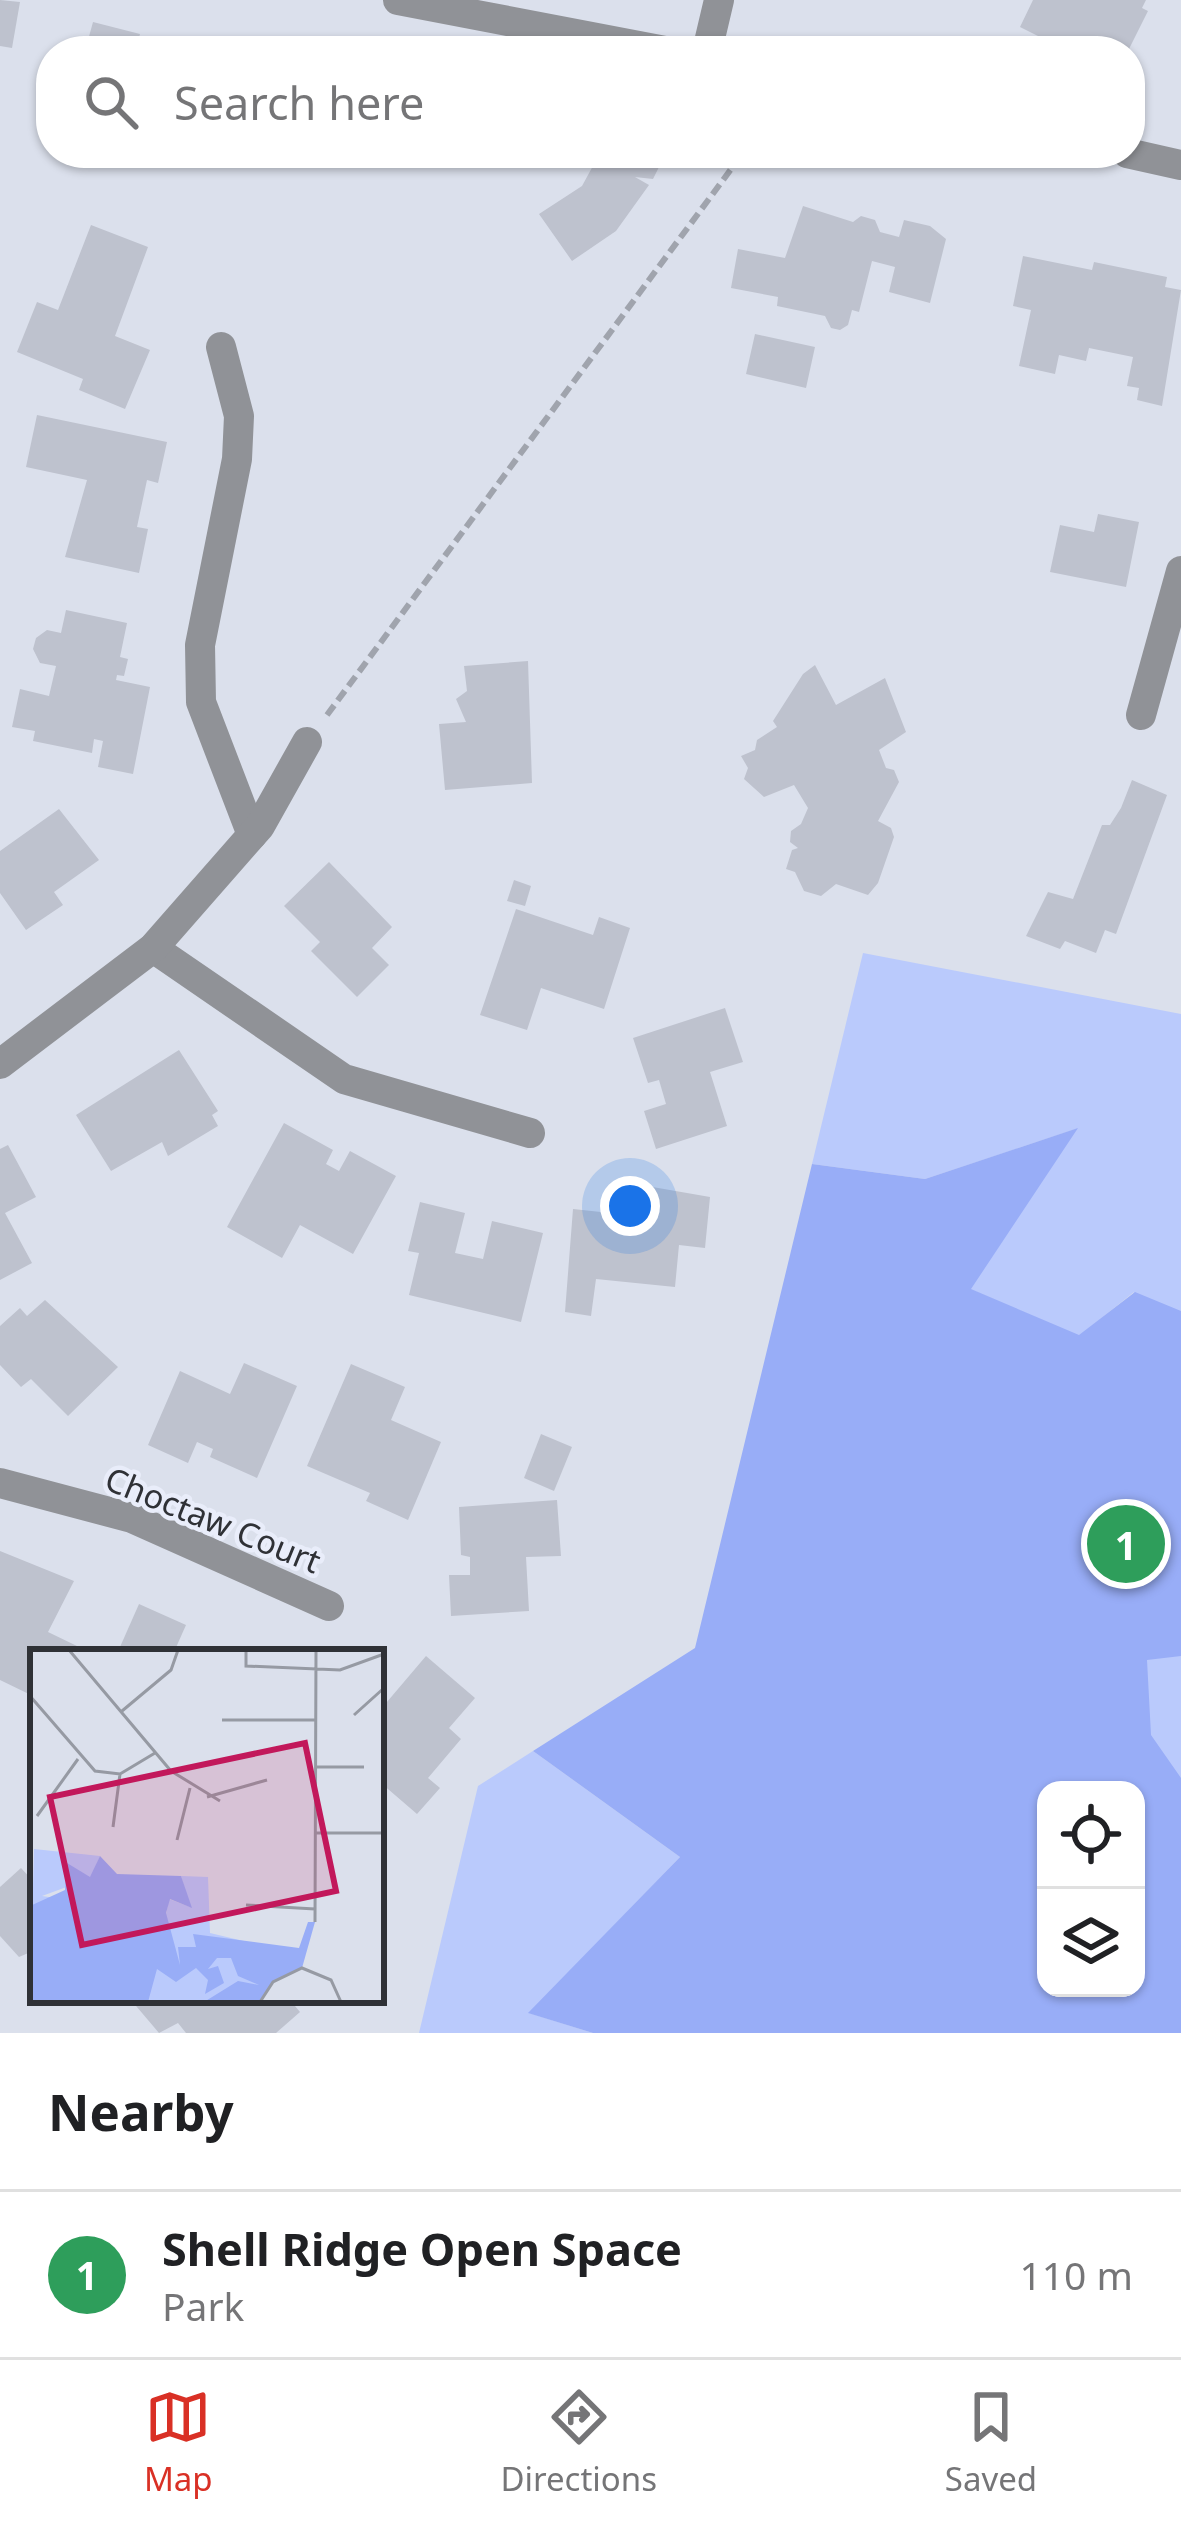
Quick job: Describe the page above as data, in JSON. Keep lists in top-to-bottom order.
{
  "streets": {
    "street": ["Choctaw Court"]
  },
  "page": {
    "search": "Search here",
    "pins": "1",
    "heading": "Nearby",
    "list": [
      {
        "mark": "1",
        "name": "Shell Ridge Open Space",
        "note": "Park",
        "value": "110 m"
      }
    ],
    "nav": ["Map", "Directions", "Saved"]
  }
}
